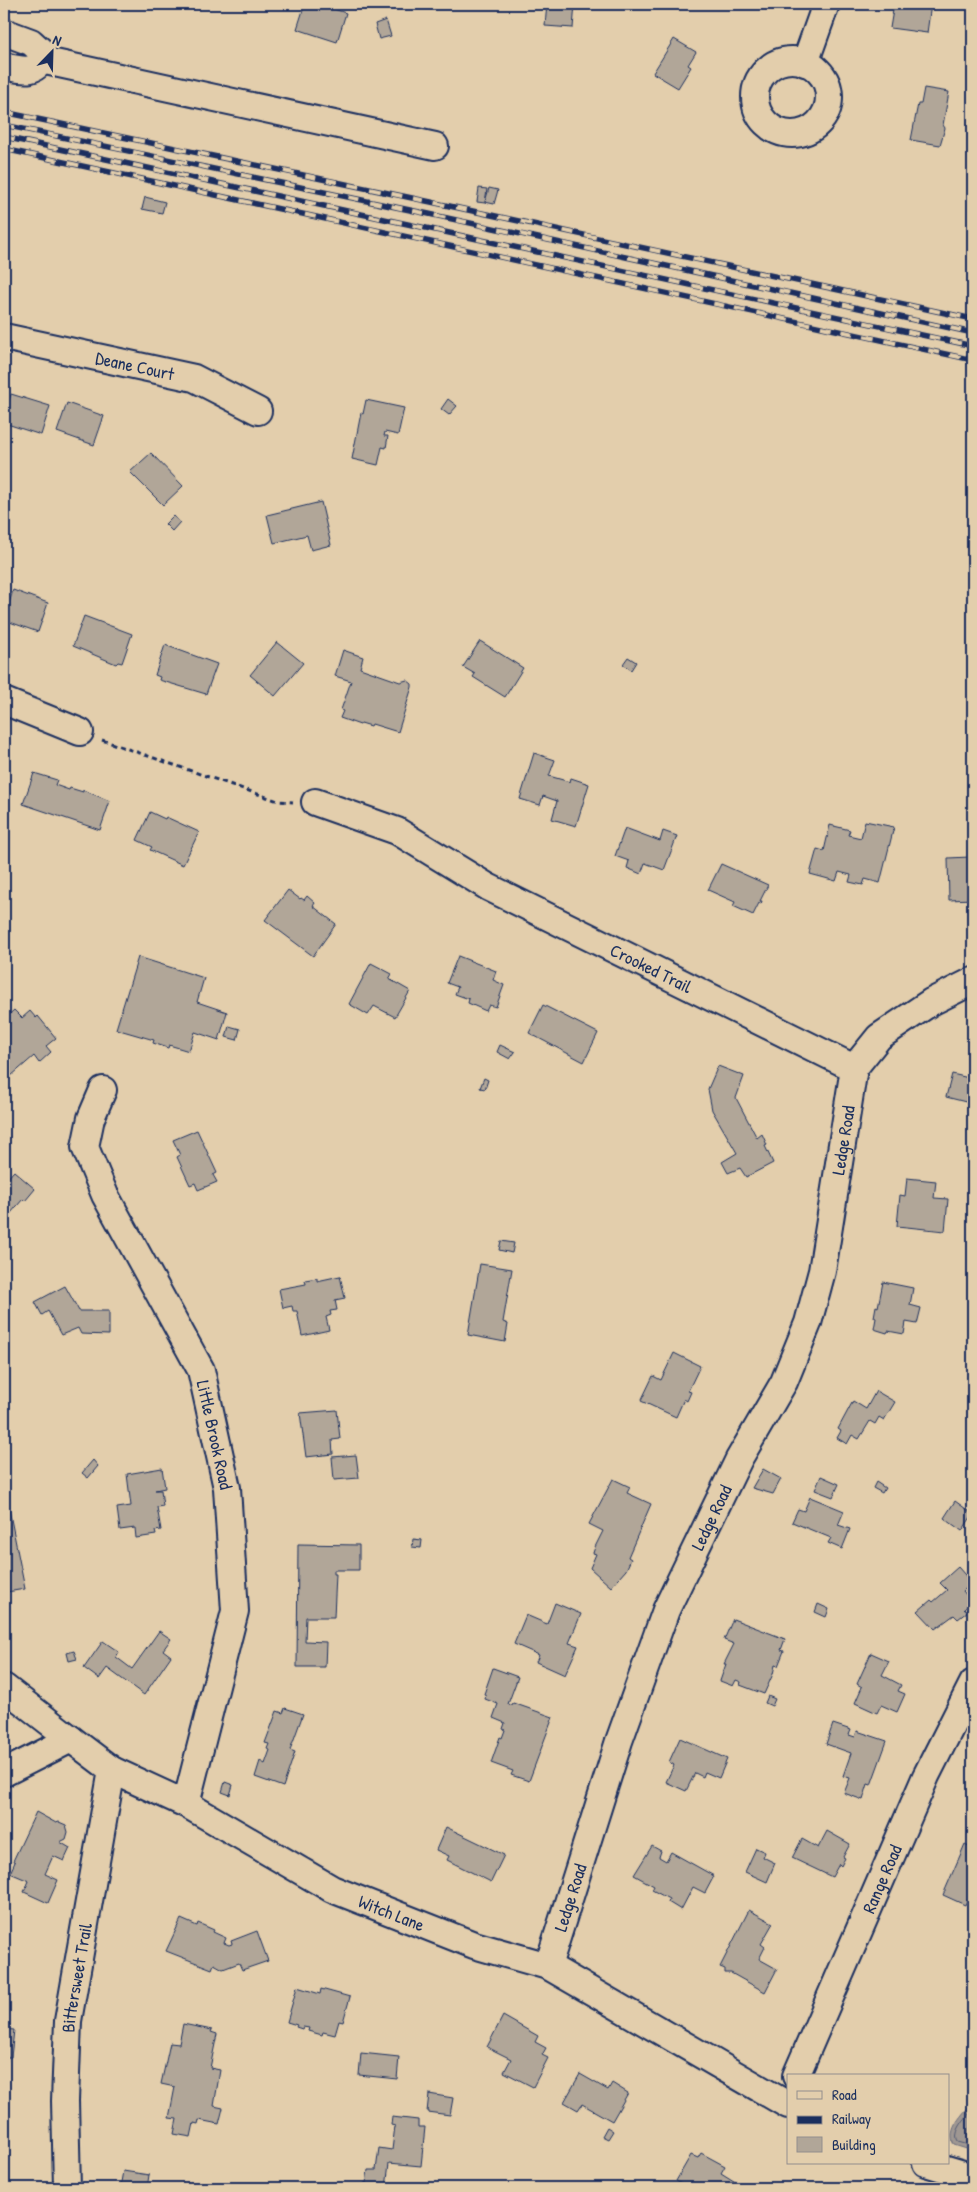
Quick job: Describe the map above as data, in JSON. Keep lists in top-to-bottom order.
{
  "streets": {
    "street": [
      "Deane Court",
      "Crooked Trail",
      "Ledge Road",
      "Little Brook Road",
      "Range Road",
      "Witch Lane",
      "Bittersweet Trail"
    ]
  },
  "crossings": [
    ["Crooked Trail", "Ledge Road"],
    ["Ledge Road", "Witch Lane"],
    ["Little Brook Road", "Witch Lane"],
    ["Witch Lane", "Bittersweet Trail"]
  ],
  "legend": ["Road", "Railway", "Building"],
  "north": "top right"
}
